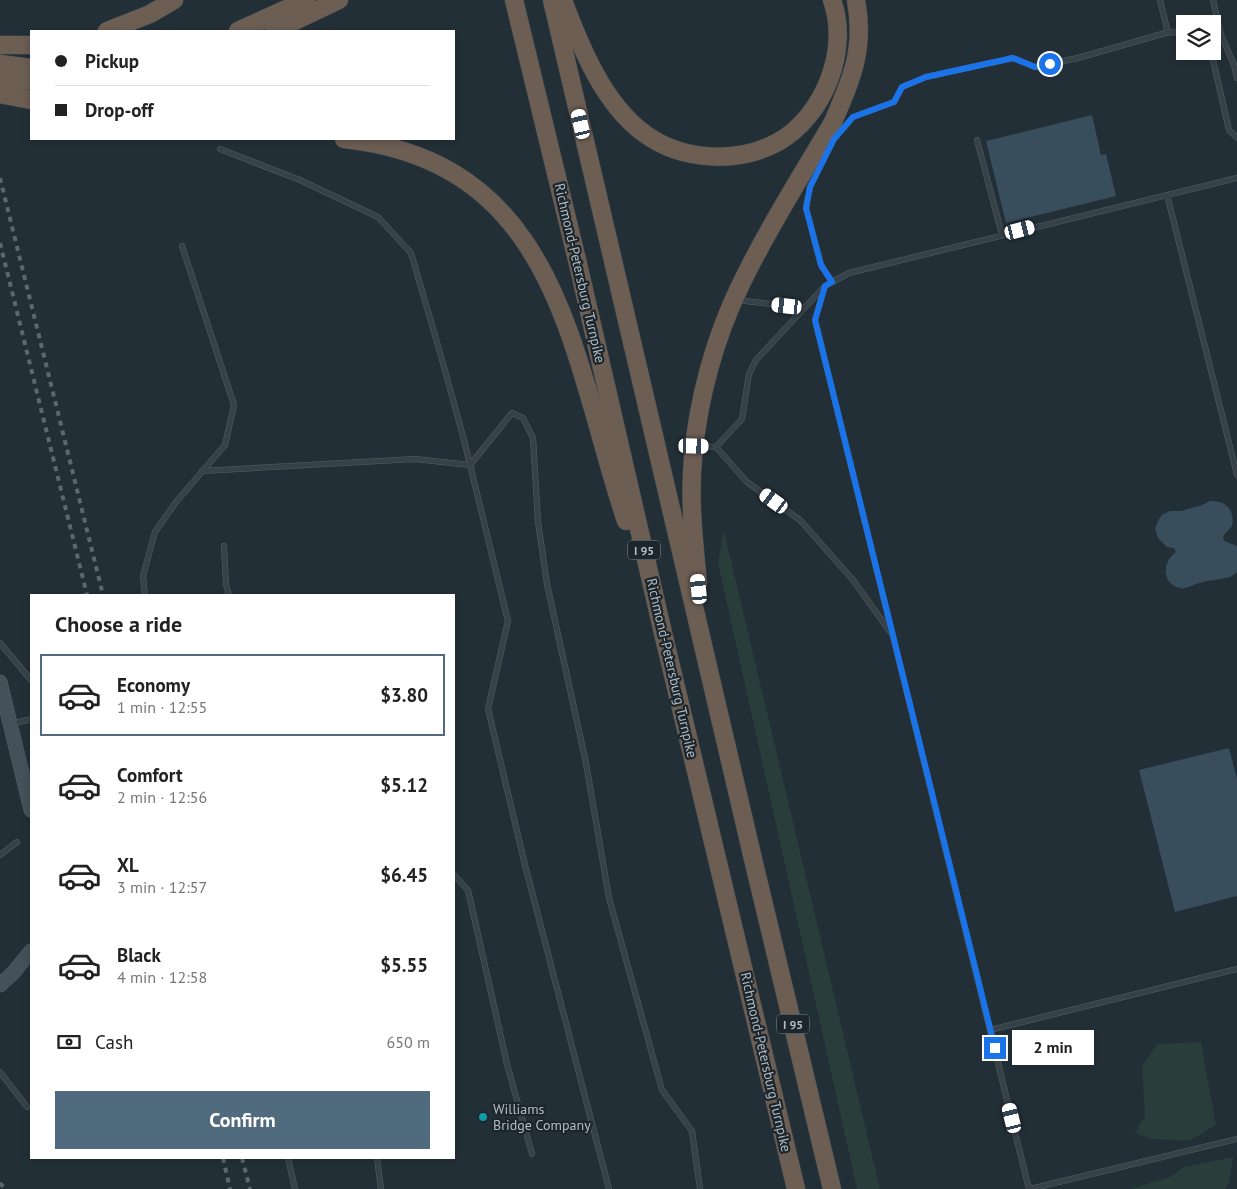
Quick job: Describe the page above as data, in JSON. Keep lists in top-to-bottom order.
{
  "streets": {
    "highway": ["Richmond-Petersburg Turnpike", "I 95"]
  },
  "places": ["Williams Bridge Company"],
  "page": {
    "banner": ["Pickup", "Drop-off"],
    "heading": "Choose a ride",
    "list": [
      {
        "name": "Economy",
        "note": "1 min · 12:55",
        "value": "$3.80"
      },
      {
        "name": "Comfort",
        "note": "2 min · 12:56",
        "value": "$5.12"
      },
      {
        "name": "XL",
        "note": "3 min · 12:57",
        "value": "$6.45"
      },
      {
        "name": "Black",
        "note": "4 min · 12:58",
        "value": "$5.55"
      }
    ],
    "pay": ["Cash", "650 m"],
    "bubble": "2 min",
    "buttons": "Confirm"
  }
}
